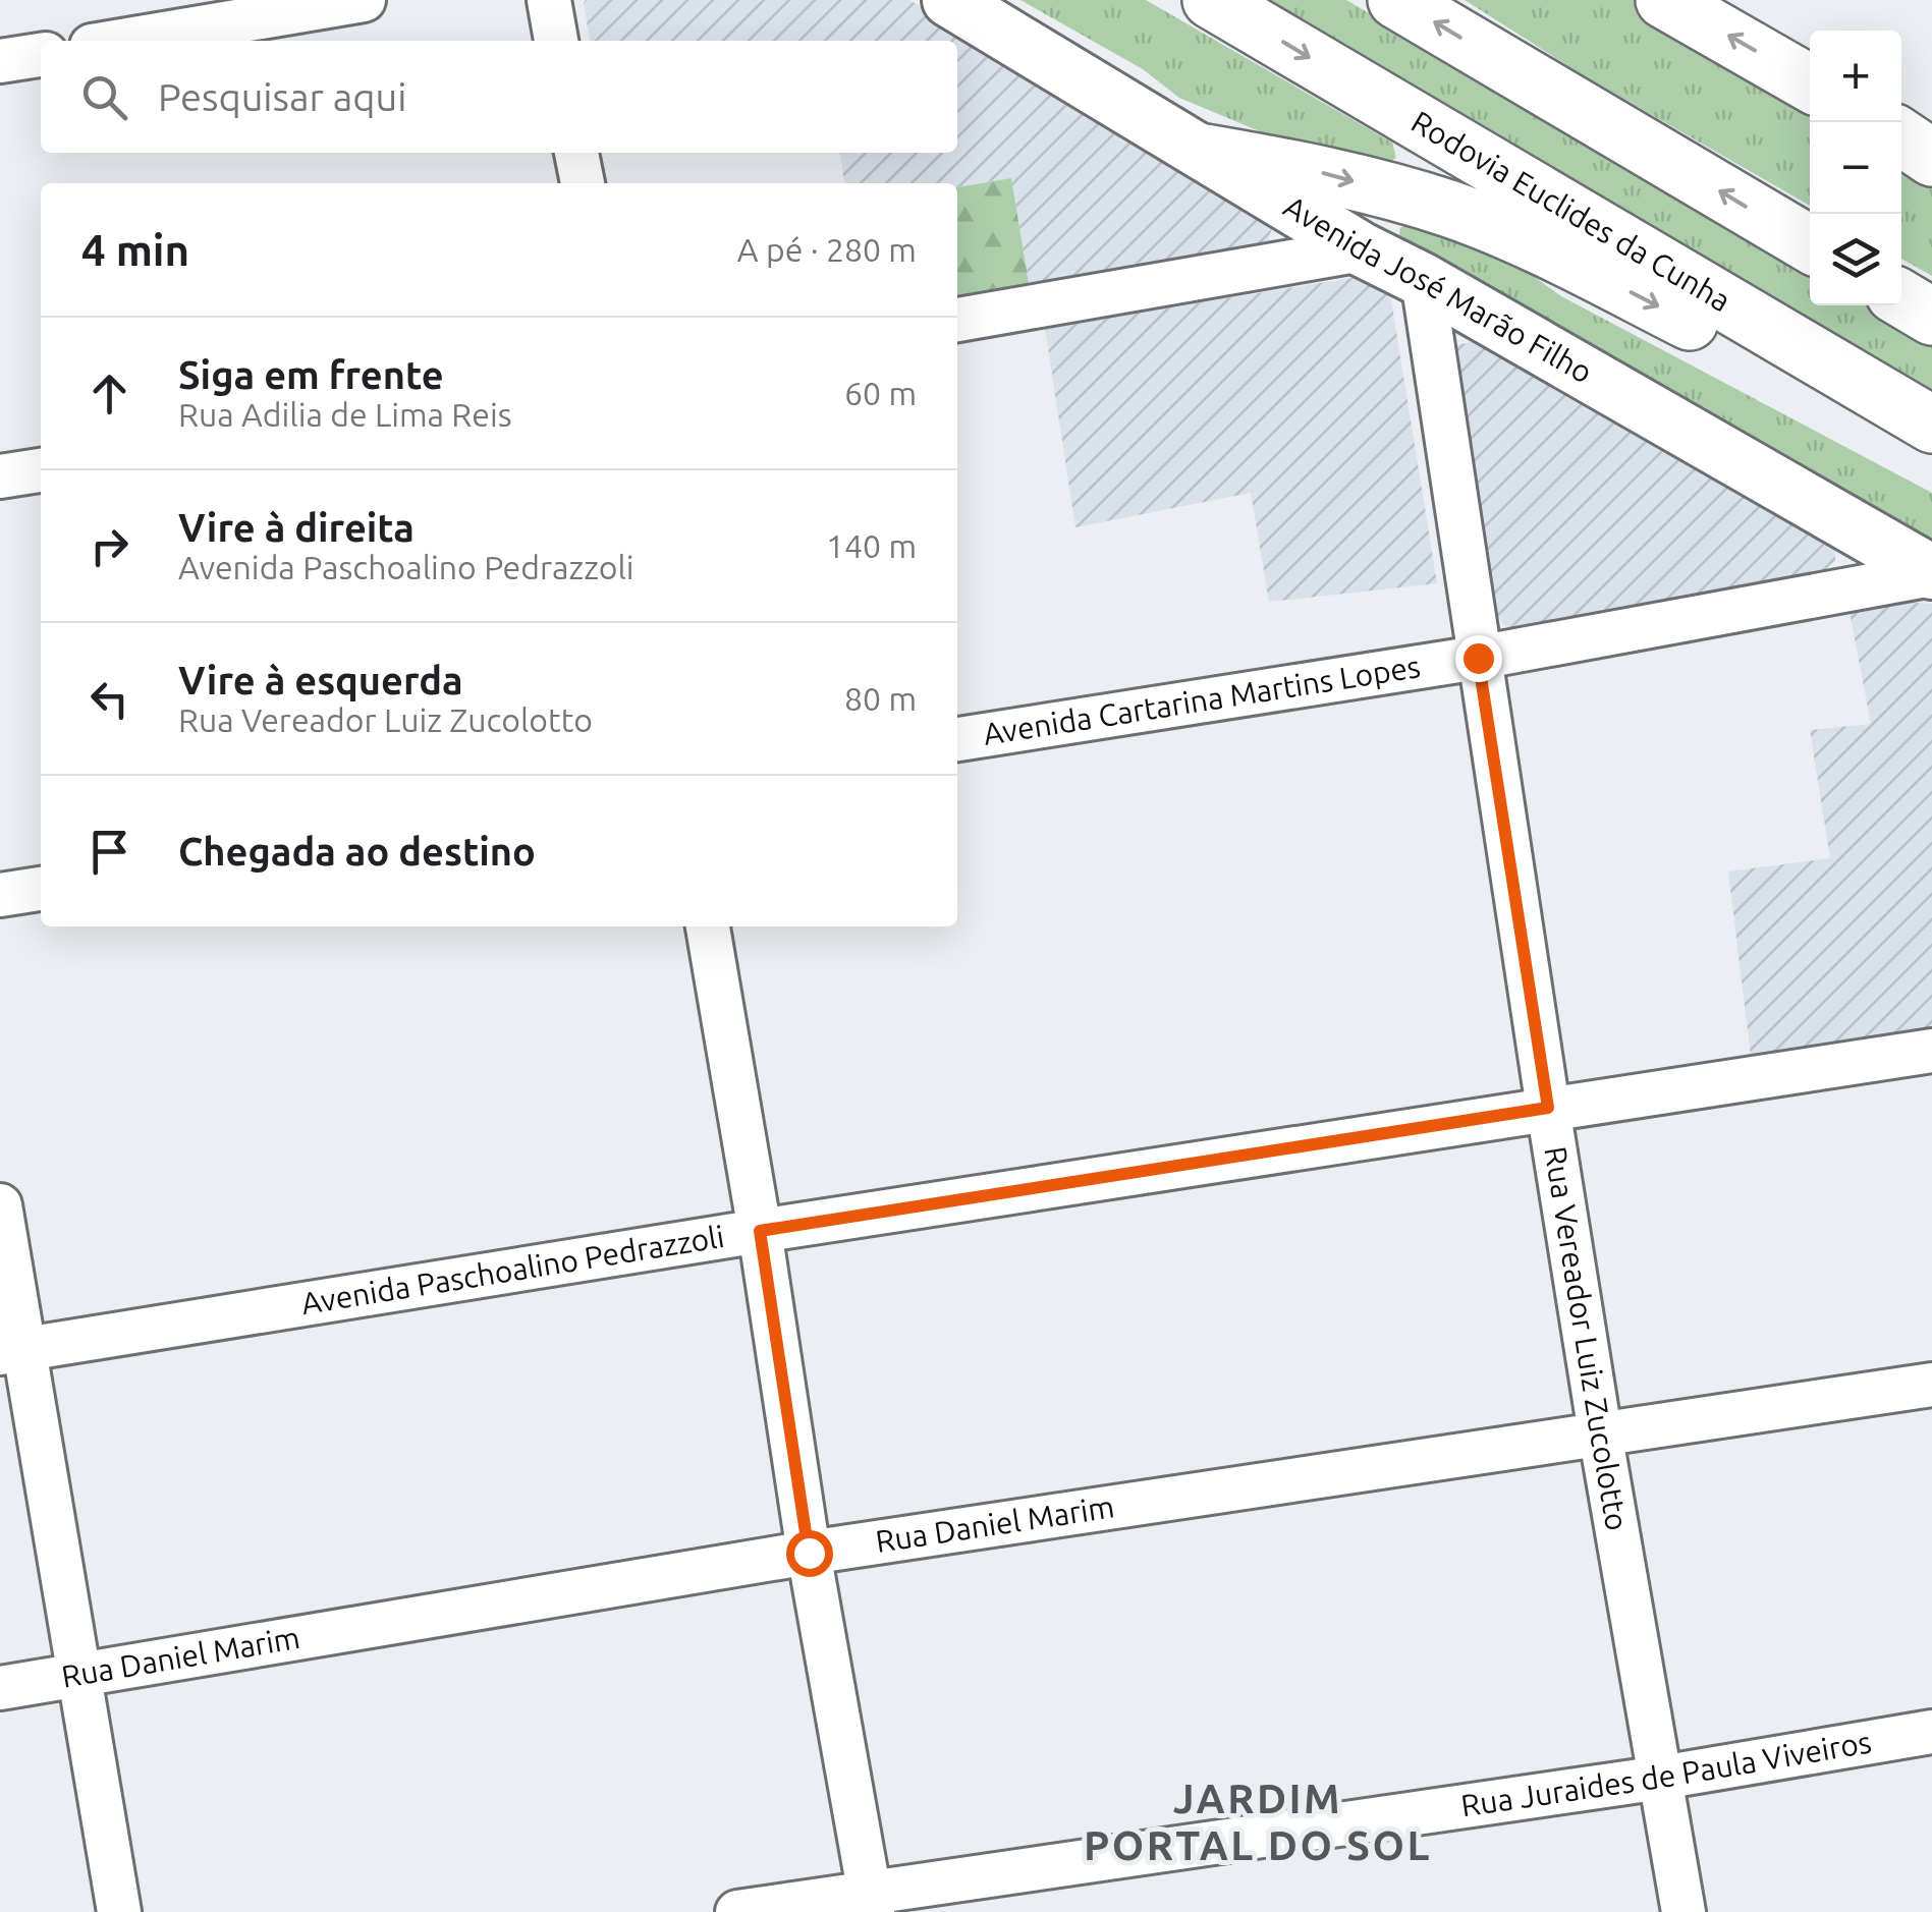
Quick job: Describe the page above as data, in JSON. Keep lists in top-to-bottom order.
{
  "streets": {
    "highway": ["Rodovia Euclides da Cunha"],
    "main road": ["Avenida José Marão Filho"],
    "street": [
      "Avenida Cartarina Martins Lopes",
      "Avenida Paschoalino Pedrazzoli",
      "Rua Vereador Luiz Zucolotto",
      "Rua Daniel Marim",
      "Rua Juraides de Paula Viveiros"
    ]
  },
  "crossings": [
    ["Avenida José Marão Filho", "Avenida Cartarina Martins Lopes"],
    ["Avenida José Marão Filho", "Rua Vereador Luiz Zucolotto"],
    ["Avenida Cartarina Martins Lopes", "Rua Vereador Luiz Zucolotto"],
    ["Avenida Paschoalino Pedrazzoli", "Rua Vereador Luiz Zucolotto"],
    ["Rua Vereador Luiz Zucolotto", "Rua Daniel Marim"],
    ["Rua Vereador Luiz Zucolotto", "Rua Juraides de Paula Viveiros"]
  ],
  "districts": ["JARDIM PORTAL DO SOL"],
  "page": {
    "map_buttons": ["+", "−"],
    "search": "Pesquisar aqui",
    "heading": ["4 min", "A pé · 280 m"],
    "list": [
      ["Siga em frente", "Rua Adilia de Lima Reis", "60 m"],
      ["Vire à direita", "Avenida Paschoalino Pedrazzoli", "140 m"],
      ["Vire à esquerda", "Rua Vereador Luiz Zucolotto", "80 m"],
      "Chegada ao destino"
    ]
  }
}
